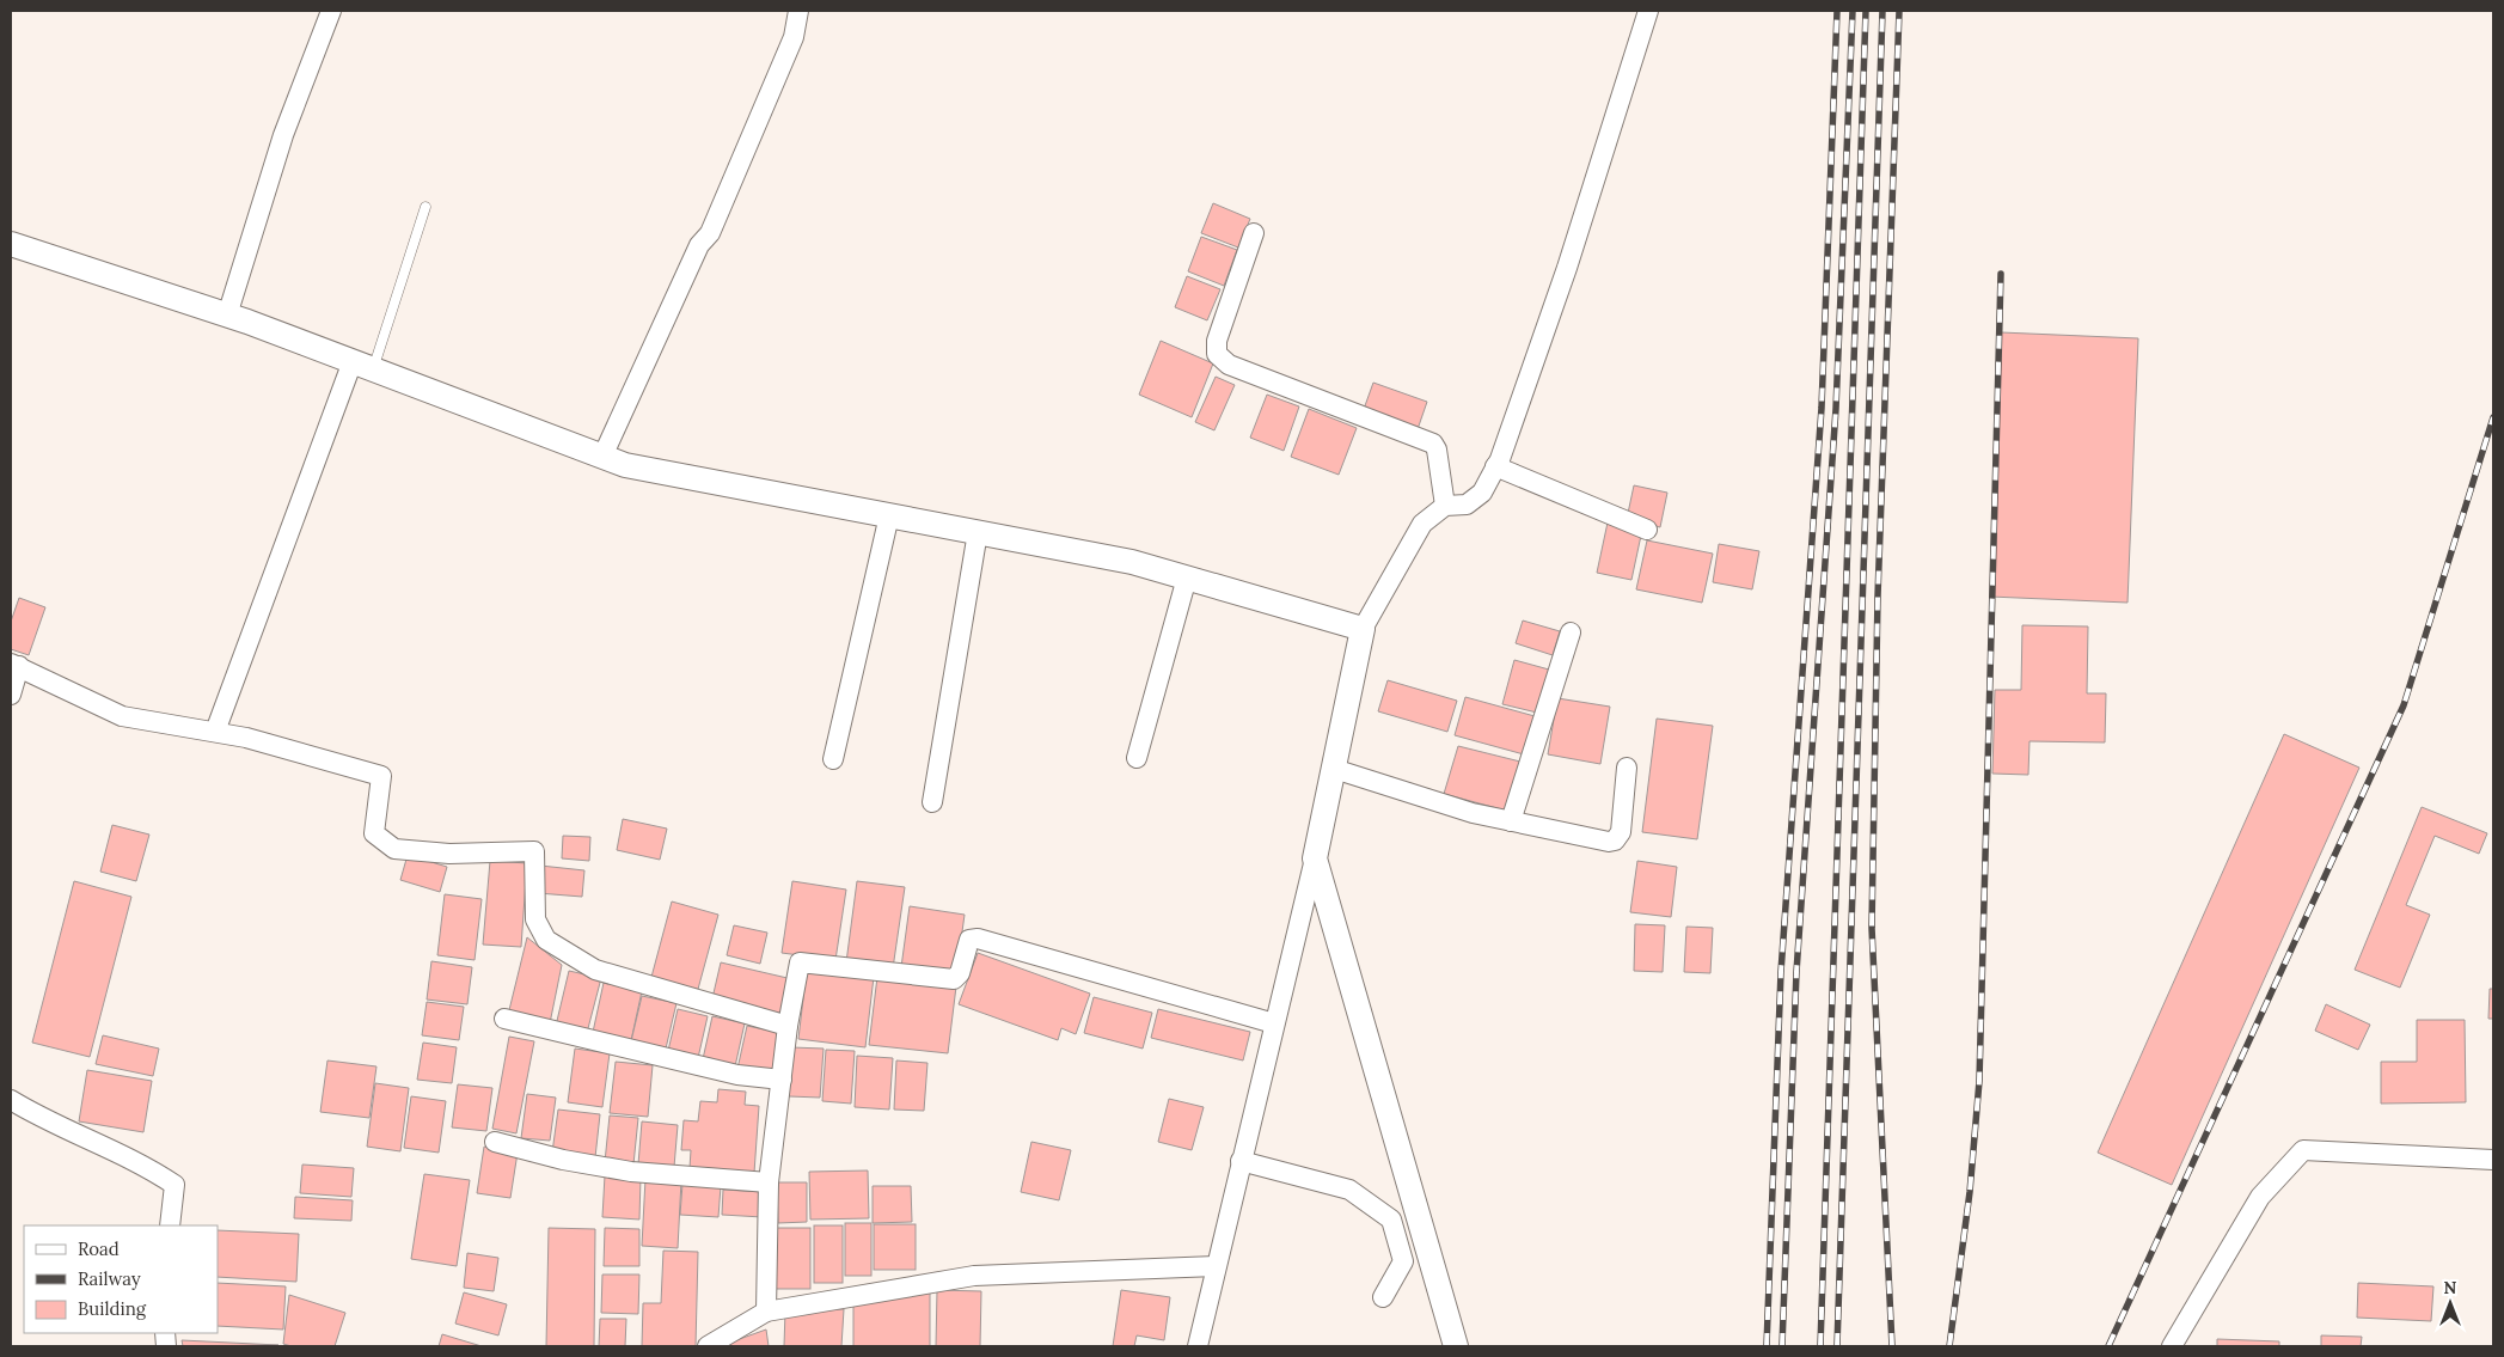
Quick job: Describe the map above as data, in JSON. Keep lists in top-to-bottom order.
{
  "legend": ["Road", "Railway", "Building"],
  "north": "top"
}
